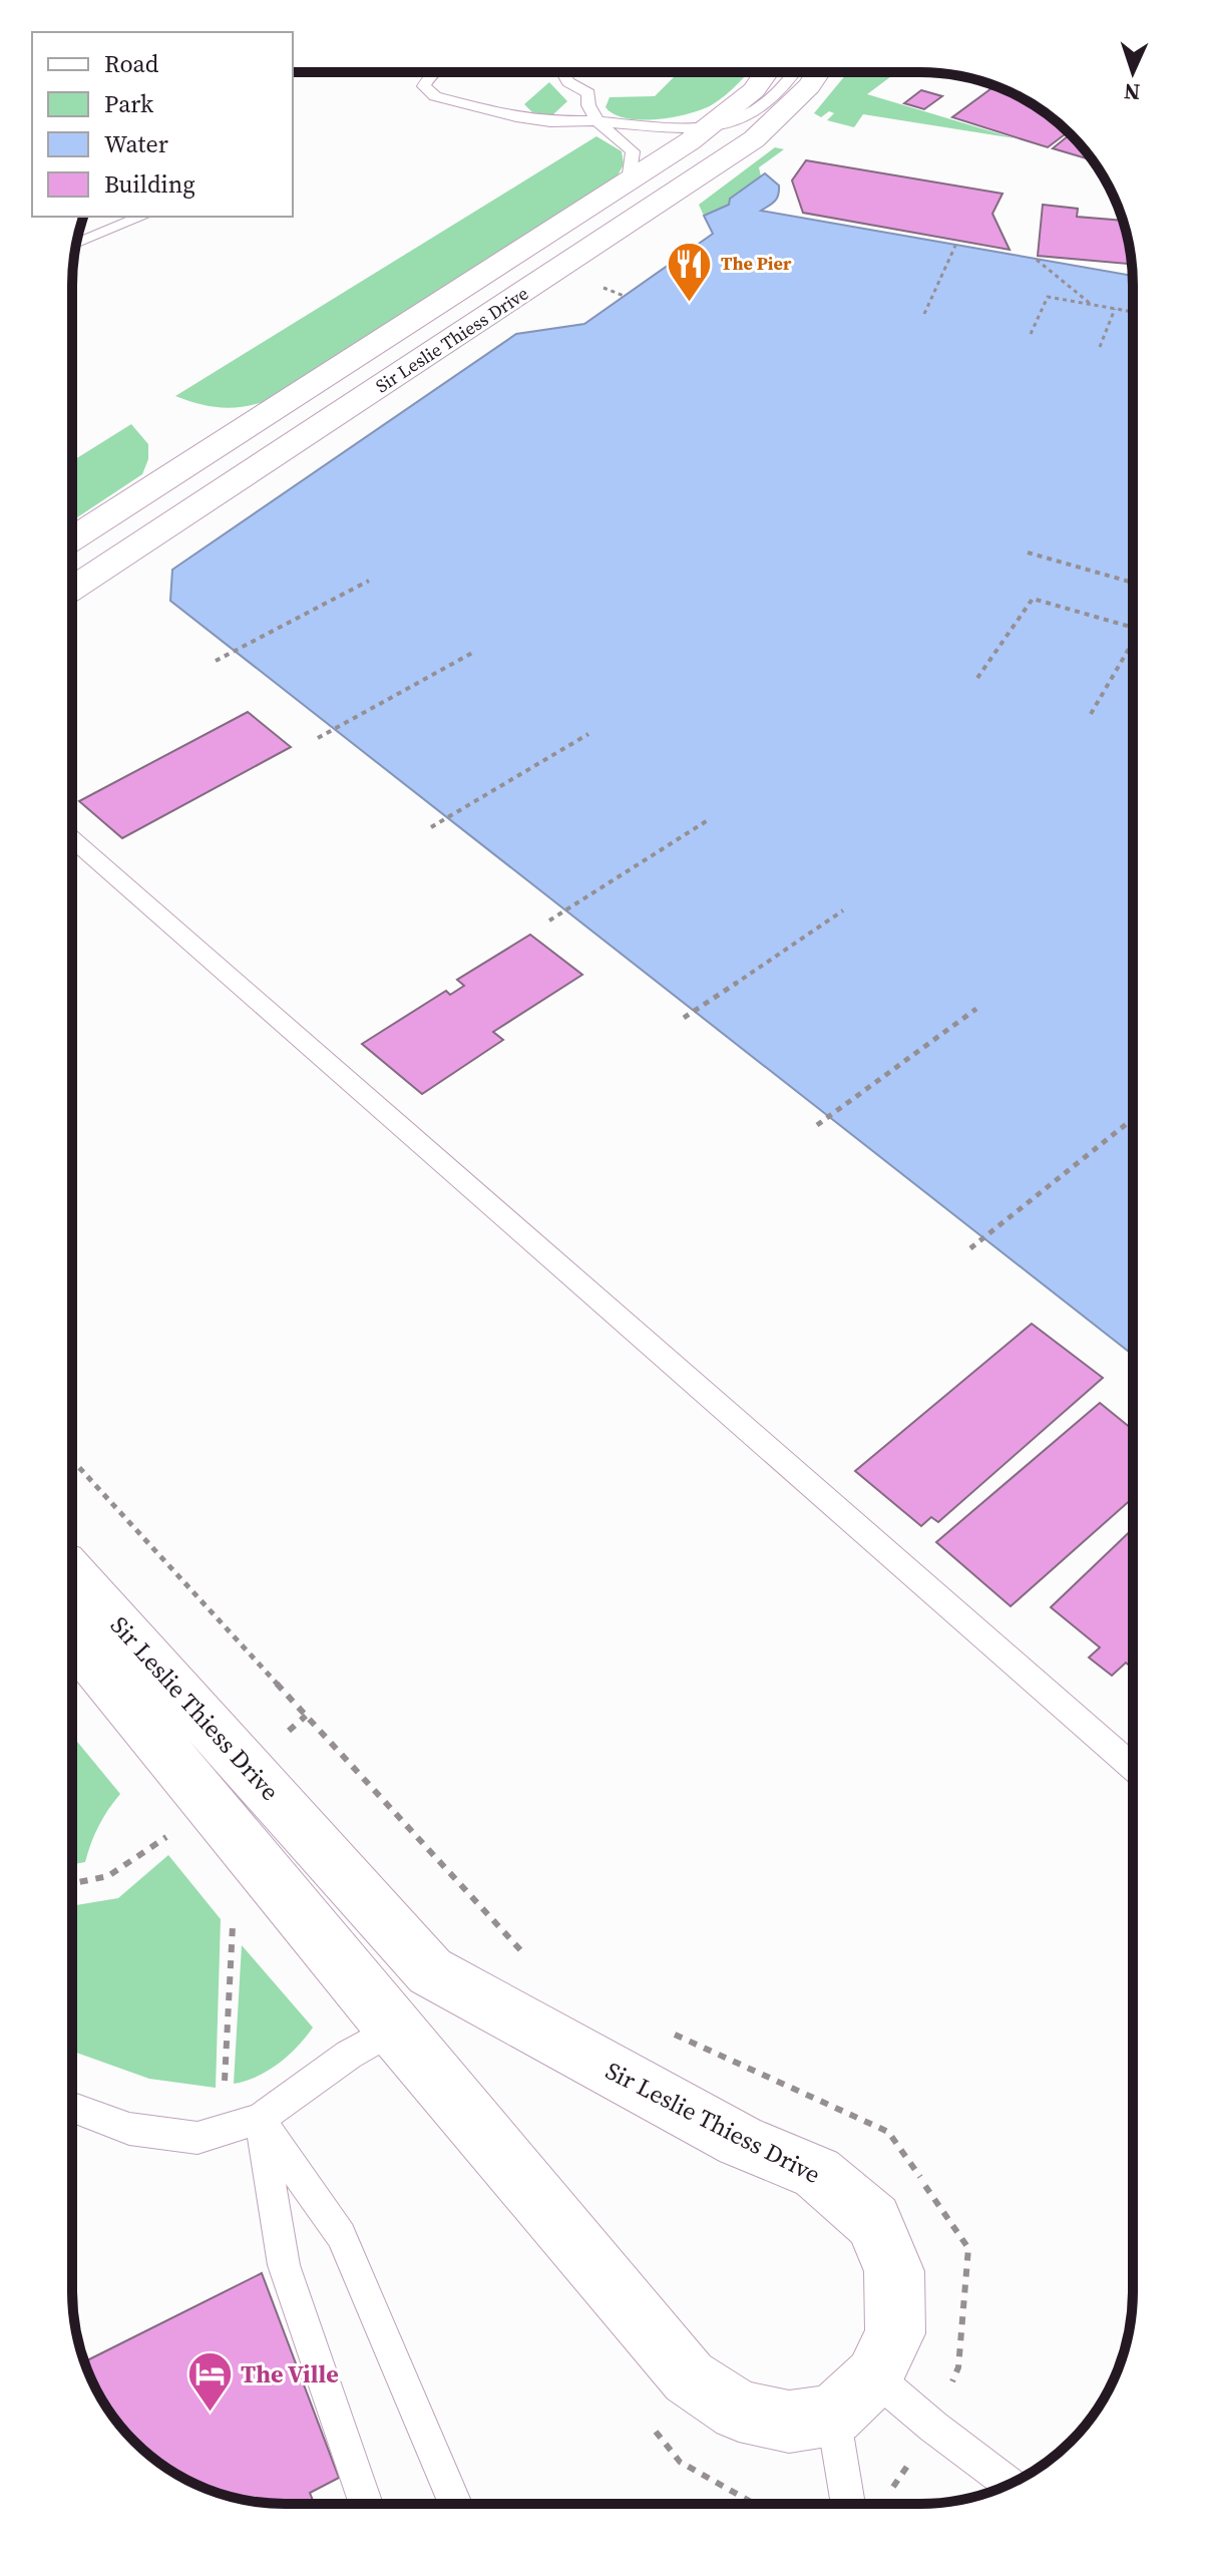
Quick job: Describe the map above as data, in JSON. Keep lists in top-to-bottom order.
{
  "streets": {
    "street": ["Sir Leslie Thiess Drive"]
  },
  "places": {
    "restaurant": ["The Pier"],
    "hotel": ["The Ville"]
  },
  "legend": [
    "Road",
    "Park",
    "Water",
    "Building"
  ],
  "north": "bottom"
}
